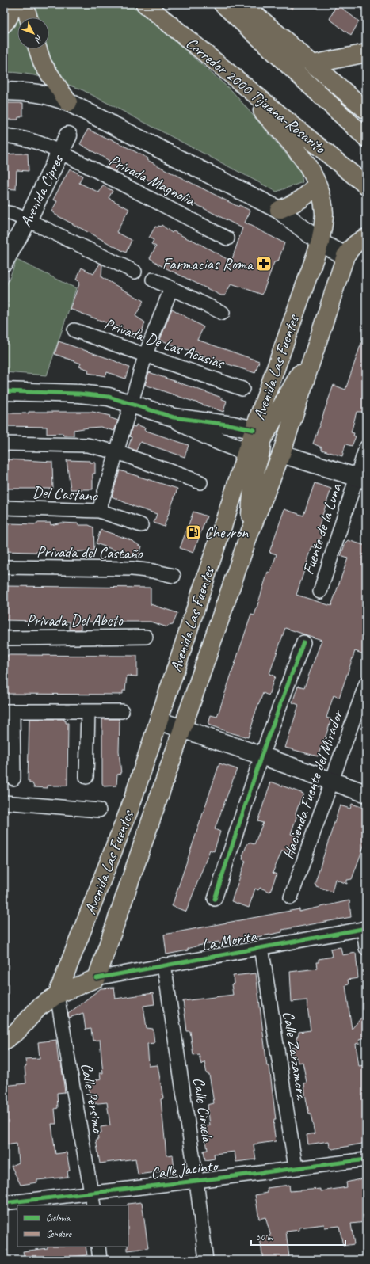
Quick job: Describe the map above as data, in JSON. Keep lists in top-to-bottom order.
{
  "streets": {
    "main road": ["Corredor 2000 Tijuana-Rosarito", "Avenida Las Fuentes"],
    "street": [
      "Privada Magnolia",
      "Avenida Cipres",
      "Privada De Las Acasias",
      "Del Castano",
      "Fuente de la Luna",
      "Privada del Castaño",
      "Privada Del Abeto",
      "Hacienda Fuente del Mirador",
      "La Morita",
      "Calle Zarzamora",
      "Calle Persimo",
      "Calle Ciruela",
      "Calle Jacinto"
    ]
  },
  "crossings": [
    ["Corredor 2000 Tijuana-Rosarito", "Avenida Las Fuentes"],
    ["Privada Magnolia", "Avenida Cipres"],
    ["Avenida Las Fuentes", "La Morita"],
    ["Avenida Las Fuentes", "Calle Persimo"],
    ["La Morita", "Calle Zarzamora"],
    ["La Morita", "Calle Ciruela"],
    ["Calle Zarzamora", "Calle Jacinto"],
    ["Calle Persimo", "Calle Jacinto"],
    ["Calle Ciruela", "Calle Jacinto"]
  ],
  "places": {
    "pharmacy": ["Farmacias Roma"],
    "fuel station": ["Chevron"]
  },
  "legend": ["Ciclovía", "Sendero"],
  "scale_bar": "50 m",
  "north": "bottom right"
}
